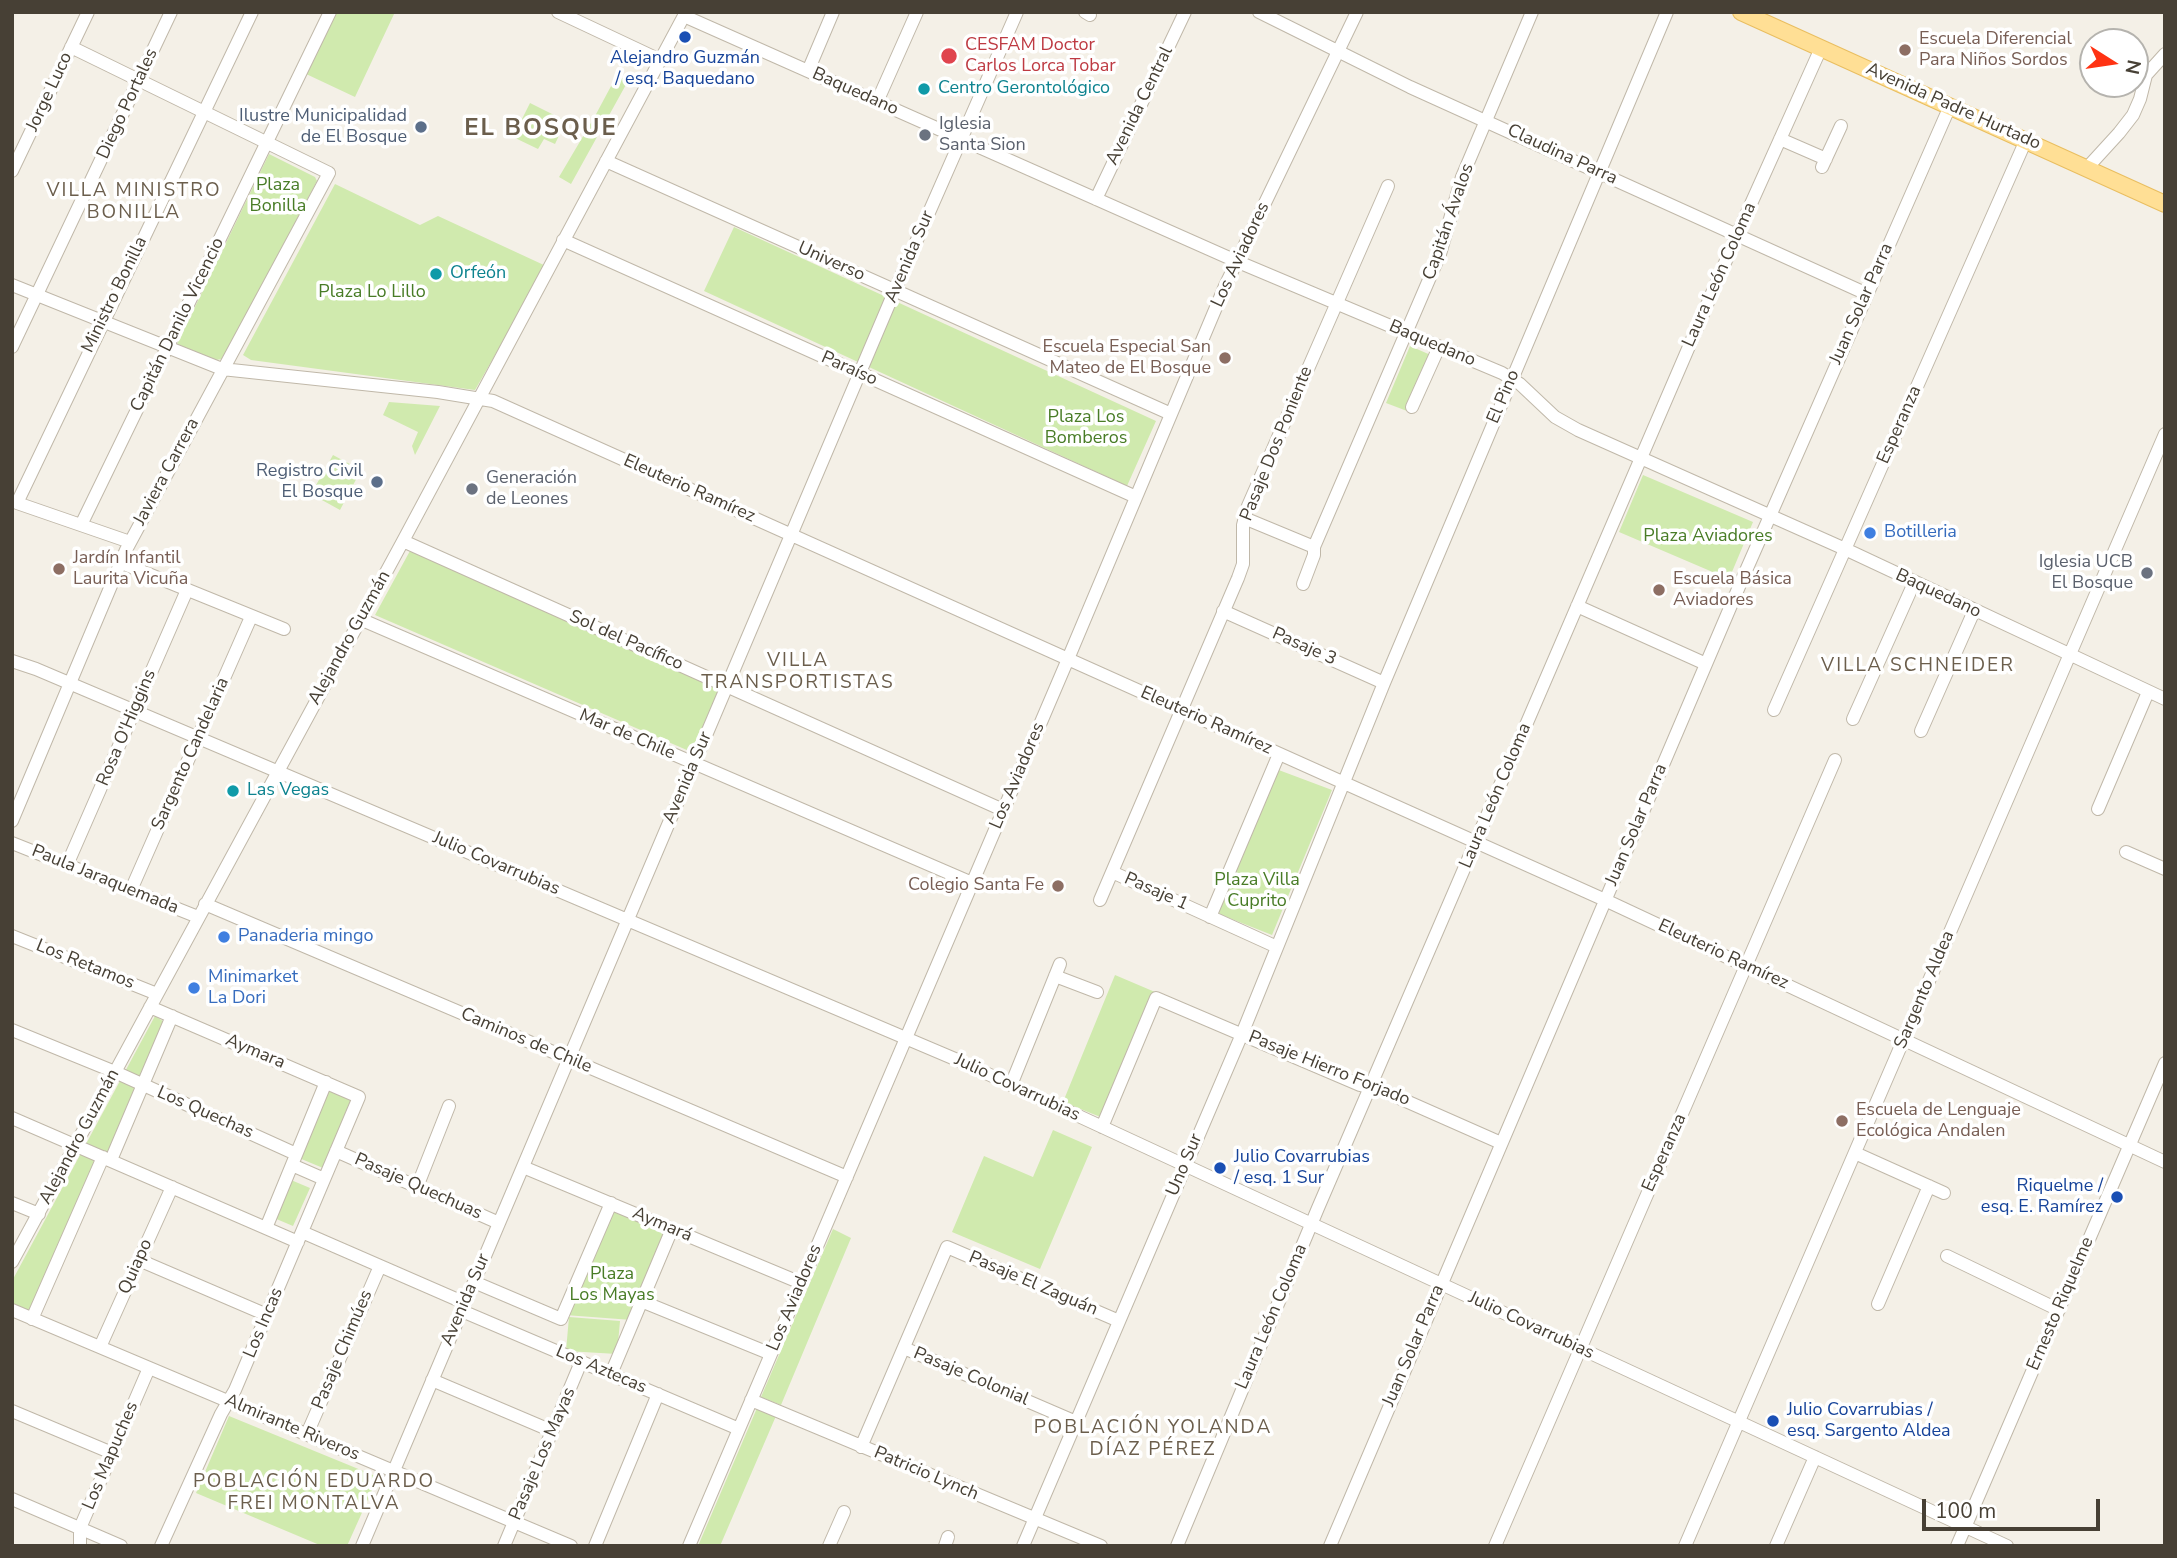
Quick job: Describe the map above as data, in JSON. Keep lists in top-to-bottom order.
{
  "streets": {
    "main road": ["Avenida Padre Hurtado"],
    "street": [
      "Jorge Luco",
      "Baquedano",
      "Diego Portales",
      "Avenida Central",
      "Claudina Parra",
      "Capitán Ávalos",
      "Los Aviadores",
      "Avenida Sur",
      "Universo",
      "Laura León Coloma",
      "Ministro Bonilla",
      "Juan Solar Parra",
      "Capitán Danilo Vicencio",
      "Paraíso",
      "El Pino",
      "Esperanza",
      "Pasaje Dos Poniente",
      "Javiera Carrera",
      "Eleuterio Ramírez",
      "Alejandro Guzmán",
      "Sol del Pacífico",
      "Pasaje 3",
      "Rosa O'Higgins",
      "Mar de Chile",
      "Sargento Candelaria",
      "Julio Covarrubias",
      "Paula Jaraquemada",
      "Pasaje 1",
      "Los Retamos",
      "Sargento Aldea",
      "Caminos de Chile",
      "Aymara",
      "Pasaje Hierro Forjado",
      "Los Quechas",
      "Uno Sur",
      "Pasaje Quechuas",
      "Aymará",
      "Quiapo",
      "Pasaje El Zaguán",
      "Ernesto Riquelme",
      "Los Incas",
      "Pasaje Chimúes",
      "Los Aztecas",
      "Pasaje Colonial",
      "Almirante Riveros",
      "Pasaje Los Mayas",
      "Los Mapuches",
      "Patricio Lynch"
    ]
  },
  "crossings": [
    ["Baquedano", "Avenida Central"],
    ["Baquedano", "Capitán Ávalos"],
    ["Baquedano", "Los Aviadores"],
    ["Baquedano", "Avenida Sur"],
    ["Baquedano", "Laura León Coloma"],
    ["Baquedano", "Juan Solar Parra"],
    ["Baquedano", "El Pino"],
    ["Baquedano", "Esperanza"],
    ["Baquedano", "Pasaje Dos Poniente"],
    ["Baquedano", "Alejandro Guzmán"],
    ["Baquedano", "Sargento Aldea"],
    ["Diego Portales", "Eleuterio Ramírez"],
    ["Avenida Padre Hurtado", "Laura León Coloma"],
    ["Avenida Padre Hurtado", "Juan Solar Parra"],
    ["Avenida Padre Hurtado", "Esperanza"],
    ["Claudina Parra", "Capitán Ávalos"],
    ["Claudina Parra", "Los Aviadores"],
    ["Claudina Parra", "Laura León Coloma"],
    ["Claudina Parra", "Juan Solar Parra"],
    ["Claudina Parra", "El Pino"],
    ["Los Aviadores", "Universo"],
    ["Los Aviadores", "Paraíso"],
    ["Los Aviadores", "Eleuterio Ramírez"],
    ["Los Aviadores", "Sol del Pacífico"],
    ["Los Aviadores", "Mar de Chile"],
    ["Los Aviadores", "Julio Covarrubias"],
    ["Los Aviadores", "Caminos de Chile"],
    ["Los Aviadores", "Aymará"],
    ["Los Aviadores", "Los Aztecas"],
    ["Los Aviadores", "Patricio Lynch"],
    ["Avenida Sur", "Universo"],
    ["Avenida Sur", "Paraíso"],
    ["Avenida Sur", "Eleuterio Ramírez"],
    ["Avenida Sur", "Sol del Pacífico"],
    ["Avenida Sur", "Mar de Chile"],
    ["Avenida Sur", "Julio Covarrubias"],
    ["Avenida Sur", "Caminos de Chile"],
    ["Avenida Sur", "Pasaje Quechuas"],
    ["Avenida Sur", "Aymará"],
    ["Avenida Sur", "Los Aztecas"],
    ["Avenida Sur", "Almirante Riveros"],
    ["Universo", "Alejandro Guzmán"],
    ["Laura León Coloma", "Eleuterio Ramírez"],
    ["Laura León Coloma", "Julio Covarrubias"],
    ["Laura León Coloma", "Pasaje Hierro Forjado"],
    ["Ministro Bonilla", "Capitán Danilo Vicencio"],
    ["Ministro Bonilla", "Eleuterio Ramírez"],
    ["Juan Solar Parra", "Eleuterio Ramírez"],
    ["Juan Solar Parra", "Julio Covarrubias"],
    ["Juan Solar Parra", "Pasaje Hierro Forjado"],
    ["Capitán Danilo Vicencio", "Javiera Carrera"],
    ["Capitán Danilo Vicencio", "Eleuterio Ramírez"],
    ["Paraíso", "Alejandro Guzmán"],
    ["El Pino", "Eleuterio Ramírez"],
    ["El Pino", "Pasaje 3"],
    ["El Pino", "Uno Sur"],
    ["Esperanza", "Eleuterio Ramírez"],
    ["Esperanza", "Julio Covarrubias"],
    ["Pasaje Dos Poniente", "Eleuterio Ramírez"],
    ["Pasaje Dos Poniente", "Pasaje 3"],
    ["Pasaje Dos Poniente", "Pasaje 1"],
    ["Javiera Carrera", "Eleuterio Ramírez"],
    ["Javiera Carrera", "Julio Covarrubias"],
    ["Eleuterio Ramírez", "Alejandro Guzmán"],
    ["Eleuterio Ramírez", "Sargento Aldea"],
    ["Eleuterio Ramírez", "Uno Sur"],
    ["Eleuterio Ramírez", "Ernesto Riquelme"],
    ["Alejandro Guzmán", "Sol del Pacífico"],
    ["Alejandro Guzmán", "Mar de Chile"],
    ["Alejandro Guzmán", "Julio Covarrubias"],
    ["Alejandro Guzmán", "Paula Jaraquemada"],
    ["Alejandro Guzmán", "Los Retamos"],
    ["Alejandro Guzmán", "Caminos de Chile"],
    ["Alejandro Guzmán", "Aymara"],
    ["Alejandro Guzmán", "Los Quechas"],
    ["Alejandro Guzmán", "Los Aztecas"],
    ["Alejandro Guzmán", "Almirante Riveros"],
    ["Rosa O'Higgins", "Julio Covarrubias"],
    ["Rosa O'Higgins", "Paula Jaraquemada"],
    ["Sargento Candelaria", "Julio Covarrubias"],
    ["Sargento Candelaria", "Paula Jaraquemada"],
    ["Julio Covarrubias", "Sargento Aldea"],
    ["Julio Covarrubias", "Pasaje Hierro Forjado"],
    ["Julio Covarrubias", "Uno Sur"],
    ["Julio Covarrubias", "Ernesto Riquelme"],
    ["Pasaje 1", "Uno Sur"],
    ["Aymara", "Los Incas"],
    ["Pasaje Hierro Forjado", "Uno Sur"],
    ["Los Quechas", "Los Incas"],
    ["Uno Sur", "Pasaje El Zaguán"],
    ["Uno Sur", "Pasaje Colonial"],
    ["Uno Sur", "Patricio Lynch"],
    ["Pasaje Quechuas", "Los Incas"],
    ["Aymará", "Los Aztecas"],
    ["Quiapo", "Los Aztecas"],
    ["Quiapo", "Almirante Riveros"],
    ["Pasaje El Zaguán", "Pasaje Colonial"],
    ["Los Incas", "Los Aztecas"],
    ["Los Incas", "Almirante Riveros"],
    ["Pasaje Chimúes", "Los Aztecas"],
    ["Pasaje Chimúes", "Almirante Riveros"],
    ["Los Aztecas", "Pasaje Los Mayas"],
    ["Almirante Riveros", "Pasaje Los Mayas"],
    ["Almirante Riveros", "Los Mapuches"]
  ],
  "districts": [
    "EL BOSQUE",
    "VILLA MINISTRO BONILLA",
    "VILLA TRANSPORTISTAS",
    "VILLA SCHNEIDER",
    "POBLACIÓN YOLANDA DÍAZ PÉREZ",
    "POBLACIÓN EDUARDO FREI MONTALVA"
  ],
  "parks": [
    "Plaza Bonilla",
    "Plaza Lo Lillo",
    "Plaza Los Bomberos",
    "Plaza Aviadores",
    "Plaza Villa Cuprito",
    "Plaza Los Mayas"
  ],
  "places": [
    "Alejandro Guzmán / esq. Baquedano",
    "Escuela Diferencial Para Niños Sordos",
    "CESFAM Doctor Carlos Lorca Tobar",
    "Centro Gerontológico",
    "Ilustre Municipalidad de El Bosque",
    "Iglesia Santa Sion",
    "Orfeón",
    "Escuela Especial San Mateo de El Bosque",
    "Registro Civil El Bosque",
    "Generación de Leones",
    "Botilleria",
    "Jardín Infantil Laurita Vicuña",
    "Iglesia UCB El Bosque",
    "Escuela Básica Aviadores",
    "Las Vegas",
    "Colegio Santa Fe",
    "Panaderia mingo",
    "Minimarket La Dori",
    "Escuela de Lenguaje Ecológica Andalen",
    "Julio Covarrubias / esq. 1 Sur",
    "Riquelme / esq. E. Ramírez",
    "Julio Covarrubias / esq. Sargento Aldea"
  ],
  "scale_bar": "100 m",
  "north": "right"
}
